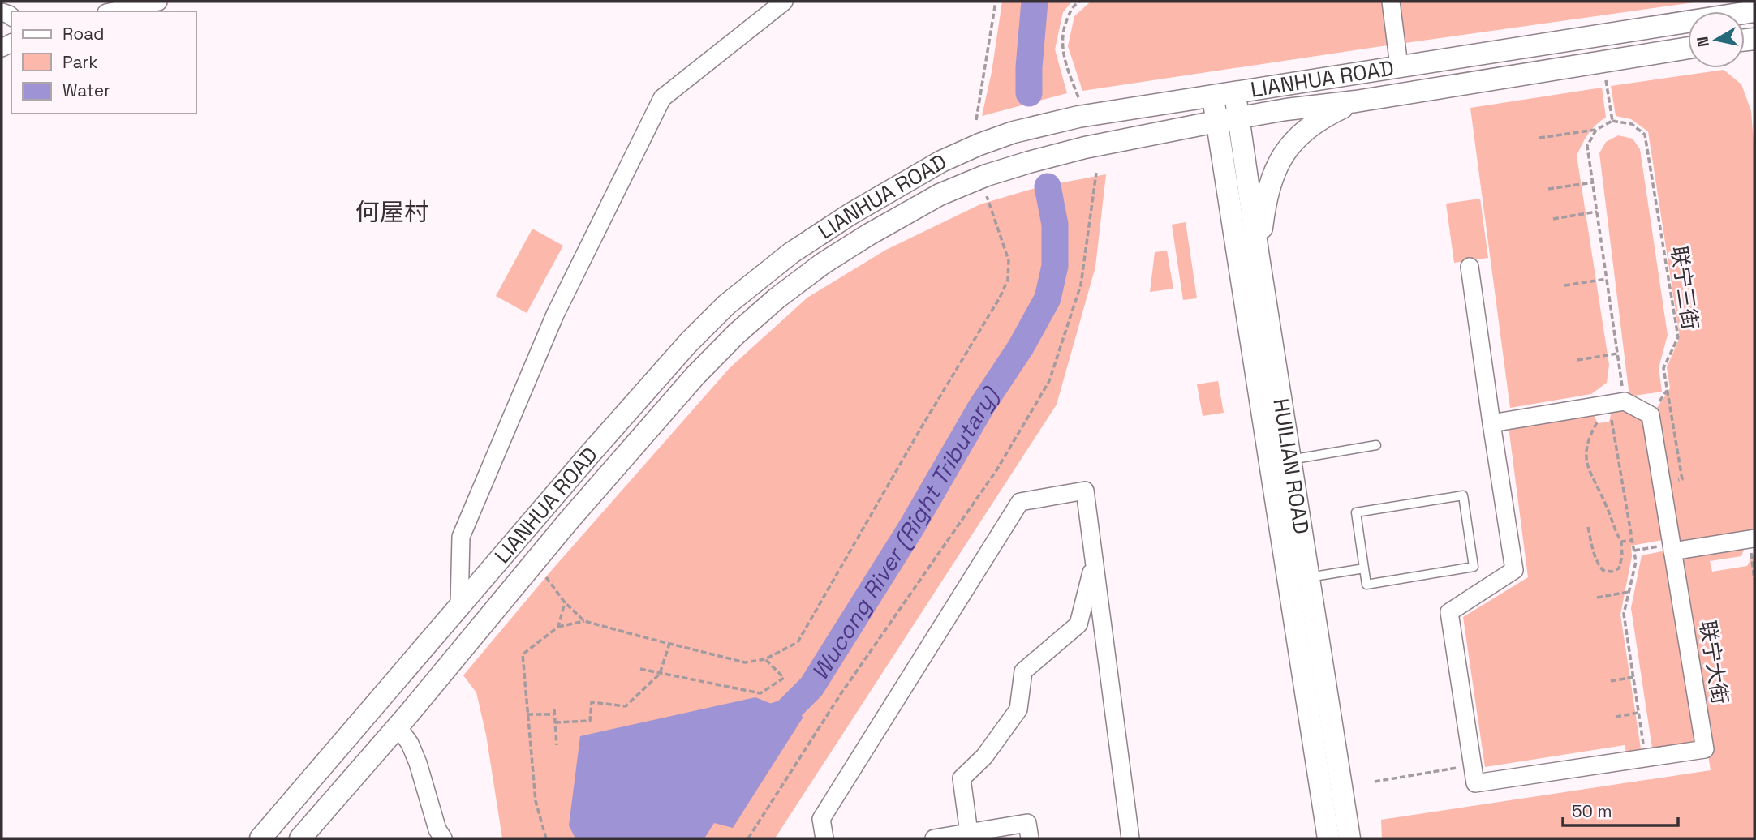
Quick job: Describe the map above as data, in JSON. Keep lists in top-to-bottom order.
{
  "streets": {
    "street": ["LIANHUA ROAD", "HUILIAN ROAD", "联宁大街"],
    "path": ["联宁三街"]
  },
  "crossings": [
    ["LIANHUA ROAD", "HUILIAN ROAD"]
  ],
  "districts": ["何屋村"],
  "water": ["Wucong River (Right Tributary)"],
  "legend": ["Road", "Park", "Water"],
  "scale_bar": "50 m",
  "north": "left"
}
